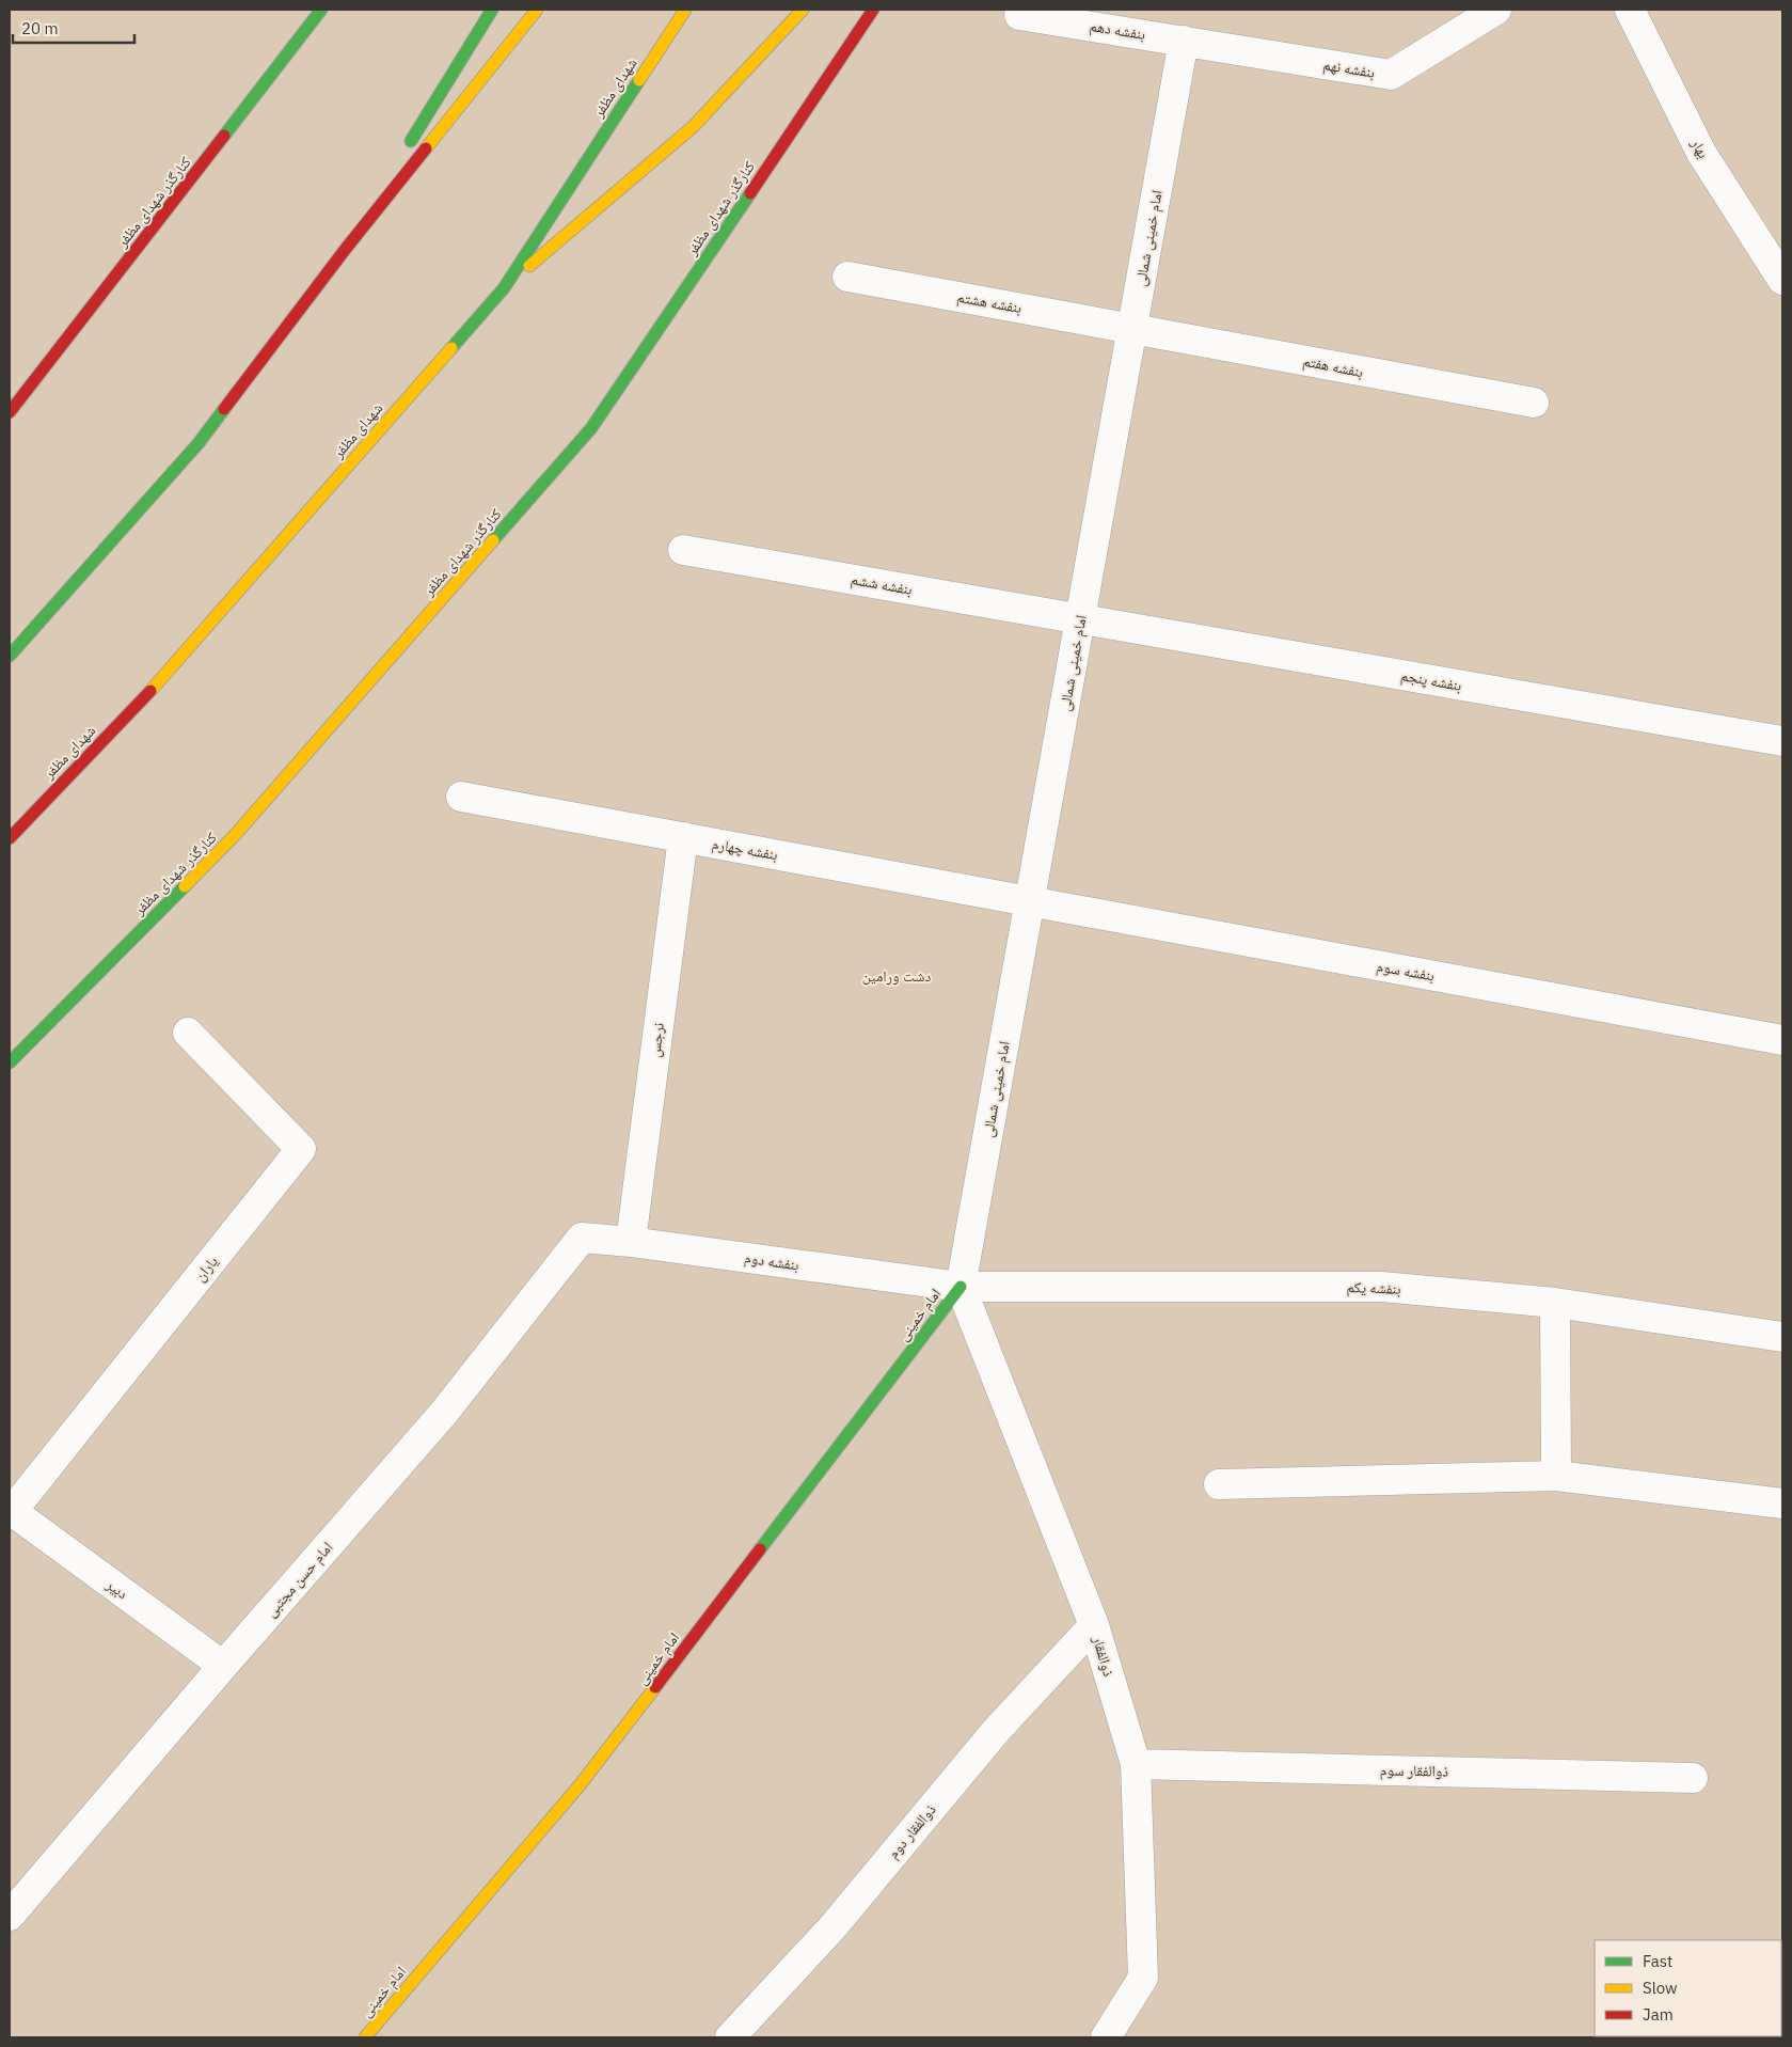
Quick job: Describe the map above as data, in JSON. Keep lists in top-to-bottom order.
{
  "streets": {
    "main road": ["شهدای مظفر", "کنارگذر شهدای مظفر", "امام خمینی"],
    "street": [
      "بنفشه دهم",
      "بنفشه نهم",
      "بهار",
      "امام خمینی شمالی",
      "بنفشه هشتم",
      "بنفشه هفتم",
      "بنفشه ششم",
      "بنفشه پنجم",
      "بنفشه چهارم",
      "بنفشه سوم",
      "نرجس",
      "بنفشه دوم",
      "یاران",
      "بنفشه یکم",
      "امام حسن مجتبی",
      "دبیر",
      "ذوالفقار",
      "ذوالفقار سوم",
      "ذوالفقار دوم"
    ]
  },
  "crossings": [
    ["بنفشه دهم", "بنفشه نهم"],
    ["بنفشه دهم", "امام خمینی شمالی"],
    ["بنفشه نهم", "امام خمینی شمالی"],
    ["امام خمینی شمالی", "بنفشه هشتم"],
    ["امام خمینی شمالی", "بنفشه هفتم"],
    ["امام خمینی شمالی", "بنفشه ششم"],
    ["امام خمینی شمالی", "بنفشه پنجم"],
    ["امام خمینی شمالی", "بنفشه چهارم"],
    ["امام خمینی شمالی", "بنفشه سوم"],
    ["امام خمینی شمالی", "بنفشه دوم"],
    ["امام خمینی شمالی", "بنفشه یکم"],
    ["امام خمینی شمالی", "امام خمینی"],
    ["امام خمینی شمالی", "ذوالفقار"],
    ["بنفشه هشتم", "بنفشه هفتم"],
    ["بنفشه ششم", "بنفشه پنجم"],
    ["بنفشه چهارم", "بنفشه سوم"],
    ["بنفشه چهارم", "نرجس"],
    ["نرجس", "بنفشه دوم"],
    ["بنفشه دوم", "بنفشه یکم"],
    ["بنفشه دوم", "امام خمینی"],
    ["بنفشه دوم", "امام حسن مجتبی"],
    ["بنفشه دوم", "ذوالفقار"],
    ["یاران", "دبیر"],
    ["بنفشه یکم", "امام خمینی"],
    ["بنفشه یکم", "ذوالفقار"],
    ["امام خمینی", "ذوالفقار"],
    ["امام حسن مجتبی", "دبیر"],
    ["ذوالفقار", "ذوالفقار سوم"],
    ["ذوالفقار", "ذوالفقار دوم"]
  ],
  "parks": ["دشت ورامین"],
  "legend": ["Fast", "Slow", "Jam"],
  "scale_bar": "20 m"
}
